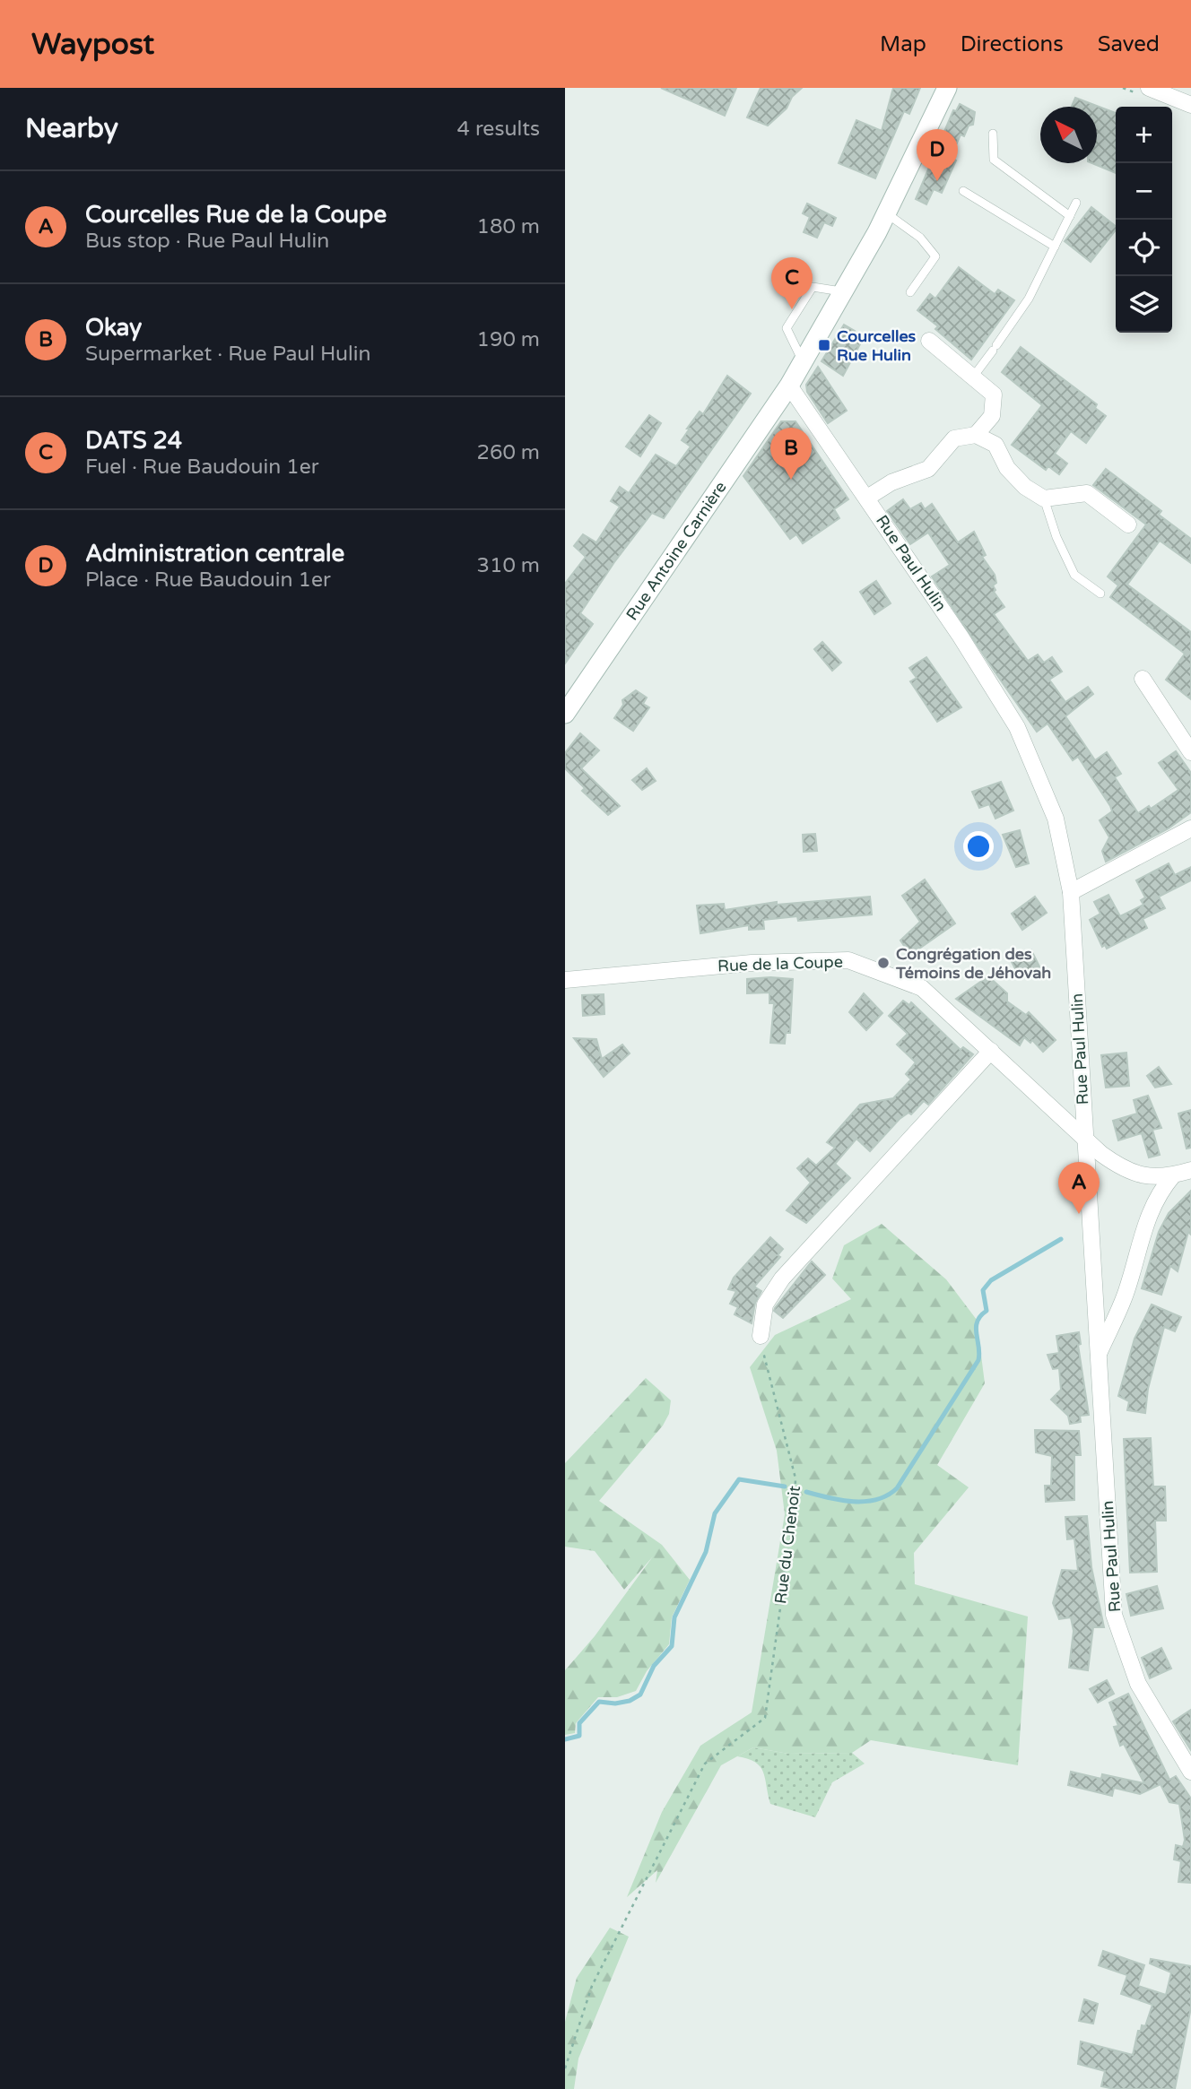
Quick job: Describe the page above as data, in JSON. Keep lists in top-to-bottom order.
{
  "streets": {
    "main road": ["Rue Antoine Carnière"],
    "street": ["Rue Paul Hulin", "Rue de la Coupe"],
    "path": ["Rue du Chenoit"]
  },
  "crossings": [
    ["Rue Antoine Carnière", "Rue Paul Hulin"],
    ["Rue Paul Hulin", "Rue de la Coupe"]
  ],
  "places": {
    "transit": ["Courcelles Rue Hulin"],
    "other": ["Congrégation des Témoins de Jéhovah"]
  },
  "north": "top left",
  "page": {
    "header": "Waypost",
    "nav": ["Map", "Directions", "Saved"],
    "heading": ["Nearby", "4 results"],
    "map_buttons": ["+", "−"],
    "pins": [
      "D",
      "C",
      "B",
      "A"
    ],
    "list": [
      {
        "mark": "A",
        "name": "Courcelles Rue de la Coupe",
        "note": "Bus stop · Rue Paul Hulin",
        "value": "180 m"
      },
      {
        "mark": "B",
        "name": "Okay",
        "note": "Supermarket · Rue Paul Hulin",
        "value": "190 m"
      },
      {
        "mark": "C",
        "name": "DATS 24",
        "note": "Fuel · Rue Baudouin 1er",
        "value": "260 m"
      },
      {
        "mark": "D",
        "name": "Administration centrale",
        "note": "Place · Rue Baudouin 1er",
        "value": "310 m"
      }
    ]
  }
}
